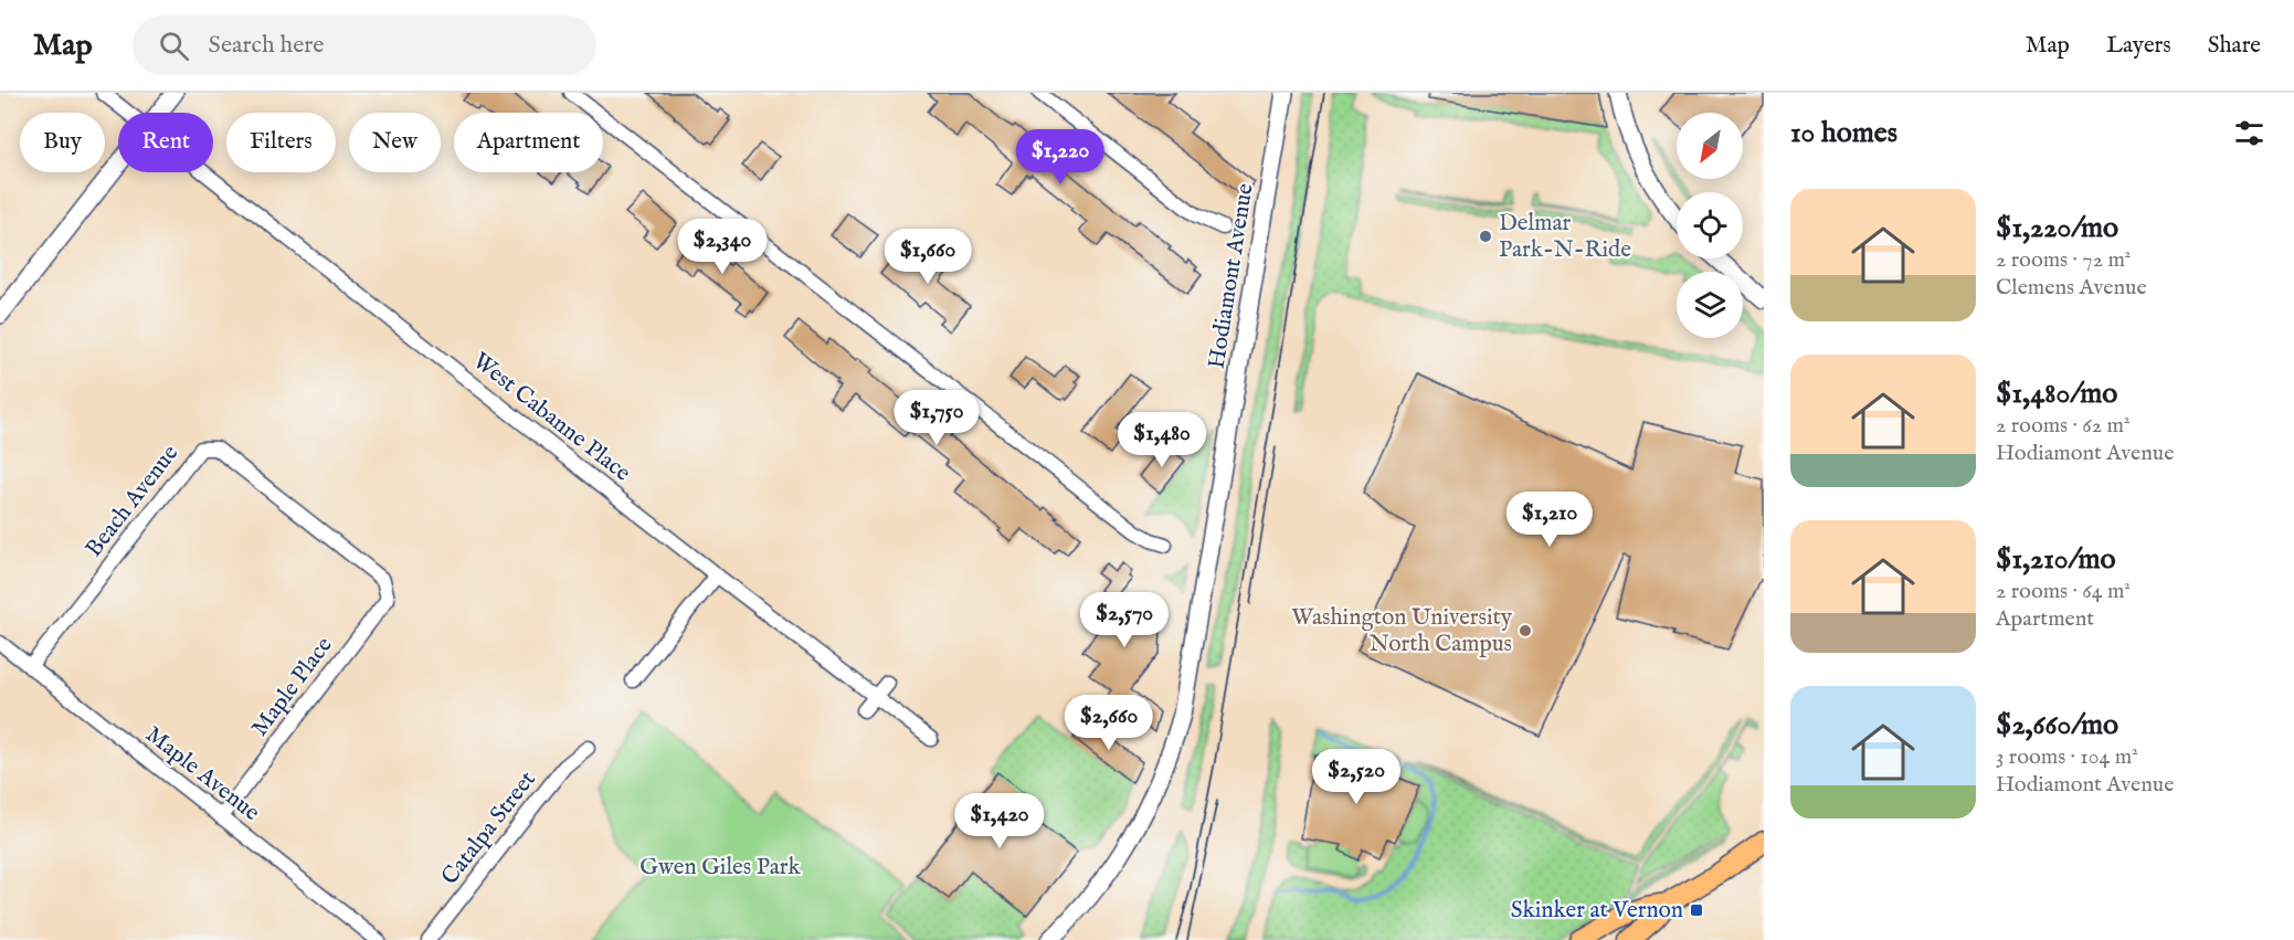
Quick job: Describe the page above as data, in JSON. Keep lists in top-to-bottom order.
{
  "streets": {
    "street": [
      "Hodiamont Avenue",
      "West Cabanne Place",
      "Beach Avenue",
      "Maple Place",
      "Maple Avenue",
      "Catalpa Street"
    ]
  },
  "crossings": [
    ["Beach Avenue", "Maple Place"],
    ["Beach Avenue", "Maple Avenue"],
    ["Maple Place", "Maple Avenue"]
  ],
  "parks": ["Gwen Giles Park"],
  "places": {
    "other": ["Delmar Park-N-Ride", "Washington University North Campus"],
    "transit": ["Skinker at Vernon"]
  },
  "north": "bottom left",
  "page": {
    "header": "Map",
    "search": "Search here",
    "nav": ["Map", "Layers", "Share"],
    "heading": "10 homes",
    "chip": [
      "Buy",
      "Rent",
      "Filters",
      "New",
      "Apartment"
    ],
    "price": [
      "$1,220",
      "$2,340",
      "$1,660",
      "$1,750",
      "$1,480",
      "$1,210",
      "$2,570",
      "$2,660",
      "$2,520",
      "$1,420"
    ],
    "list": [
      {
        "name": "$1,220/mo",
        "note": "2 rooms · 72 m² · Clemens Avenue"
      },
      {
        "name": "$1,480/mo",
        "note": "2 rooms · 62 m² · Hodiamont Avenue"
      },
      {
        "name": "$1,210/mo",
        "note": "2 rooms · 64 m² · Apartment"
      },
      {
        "name": "$2,660/mo",
        "note": "3 rooms · 104 m² · Hodiamont Avenue"
      }
    ]
  }
}
